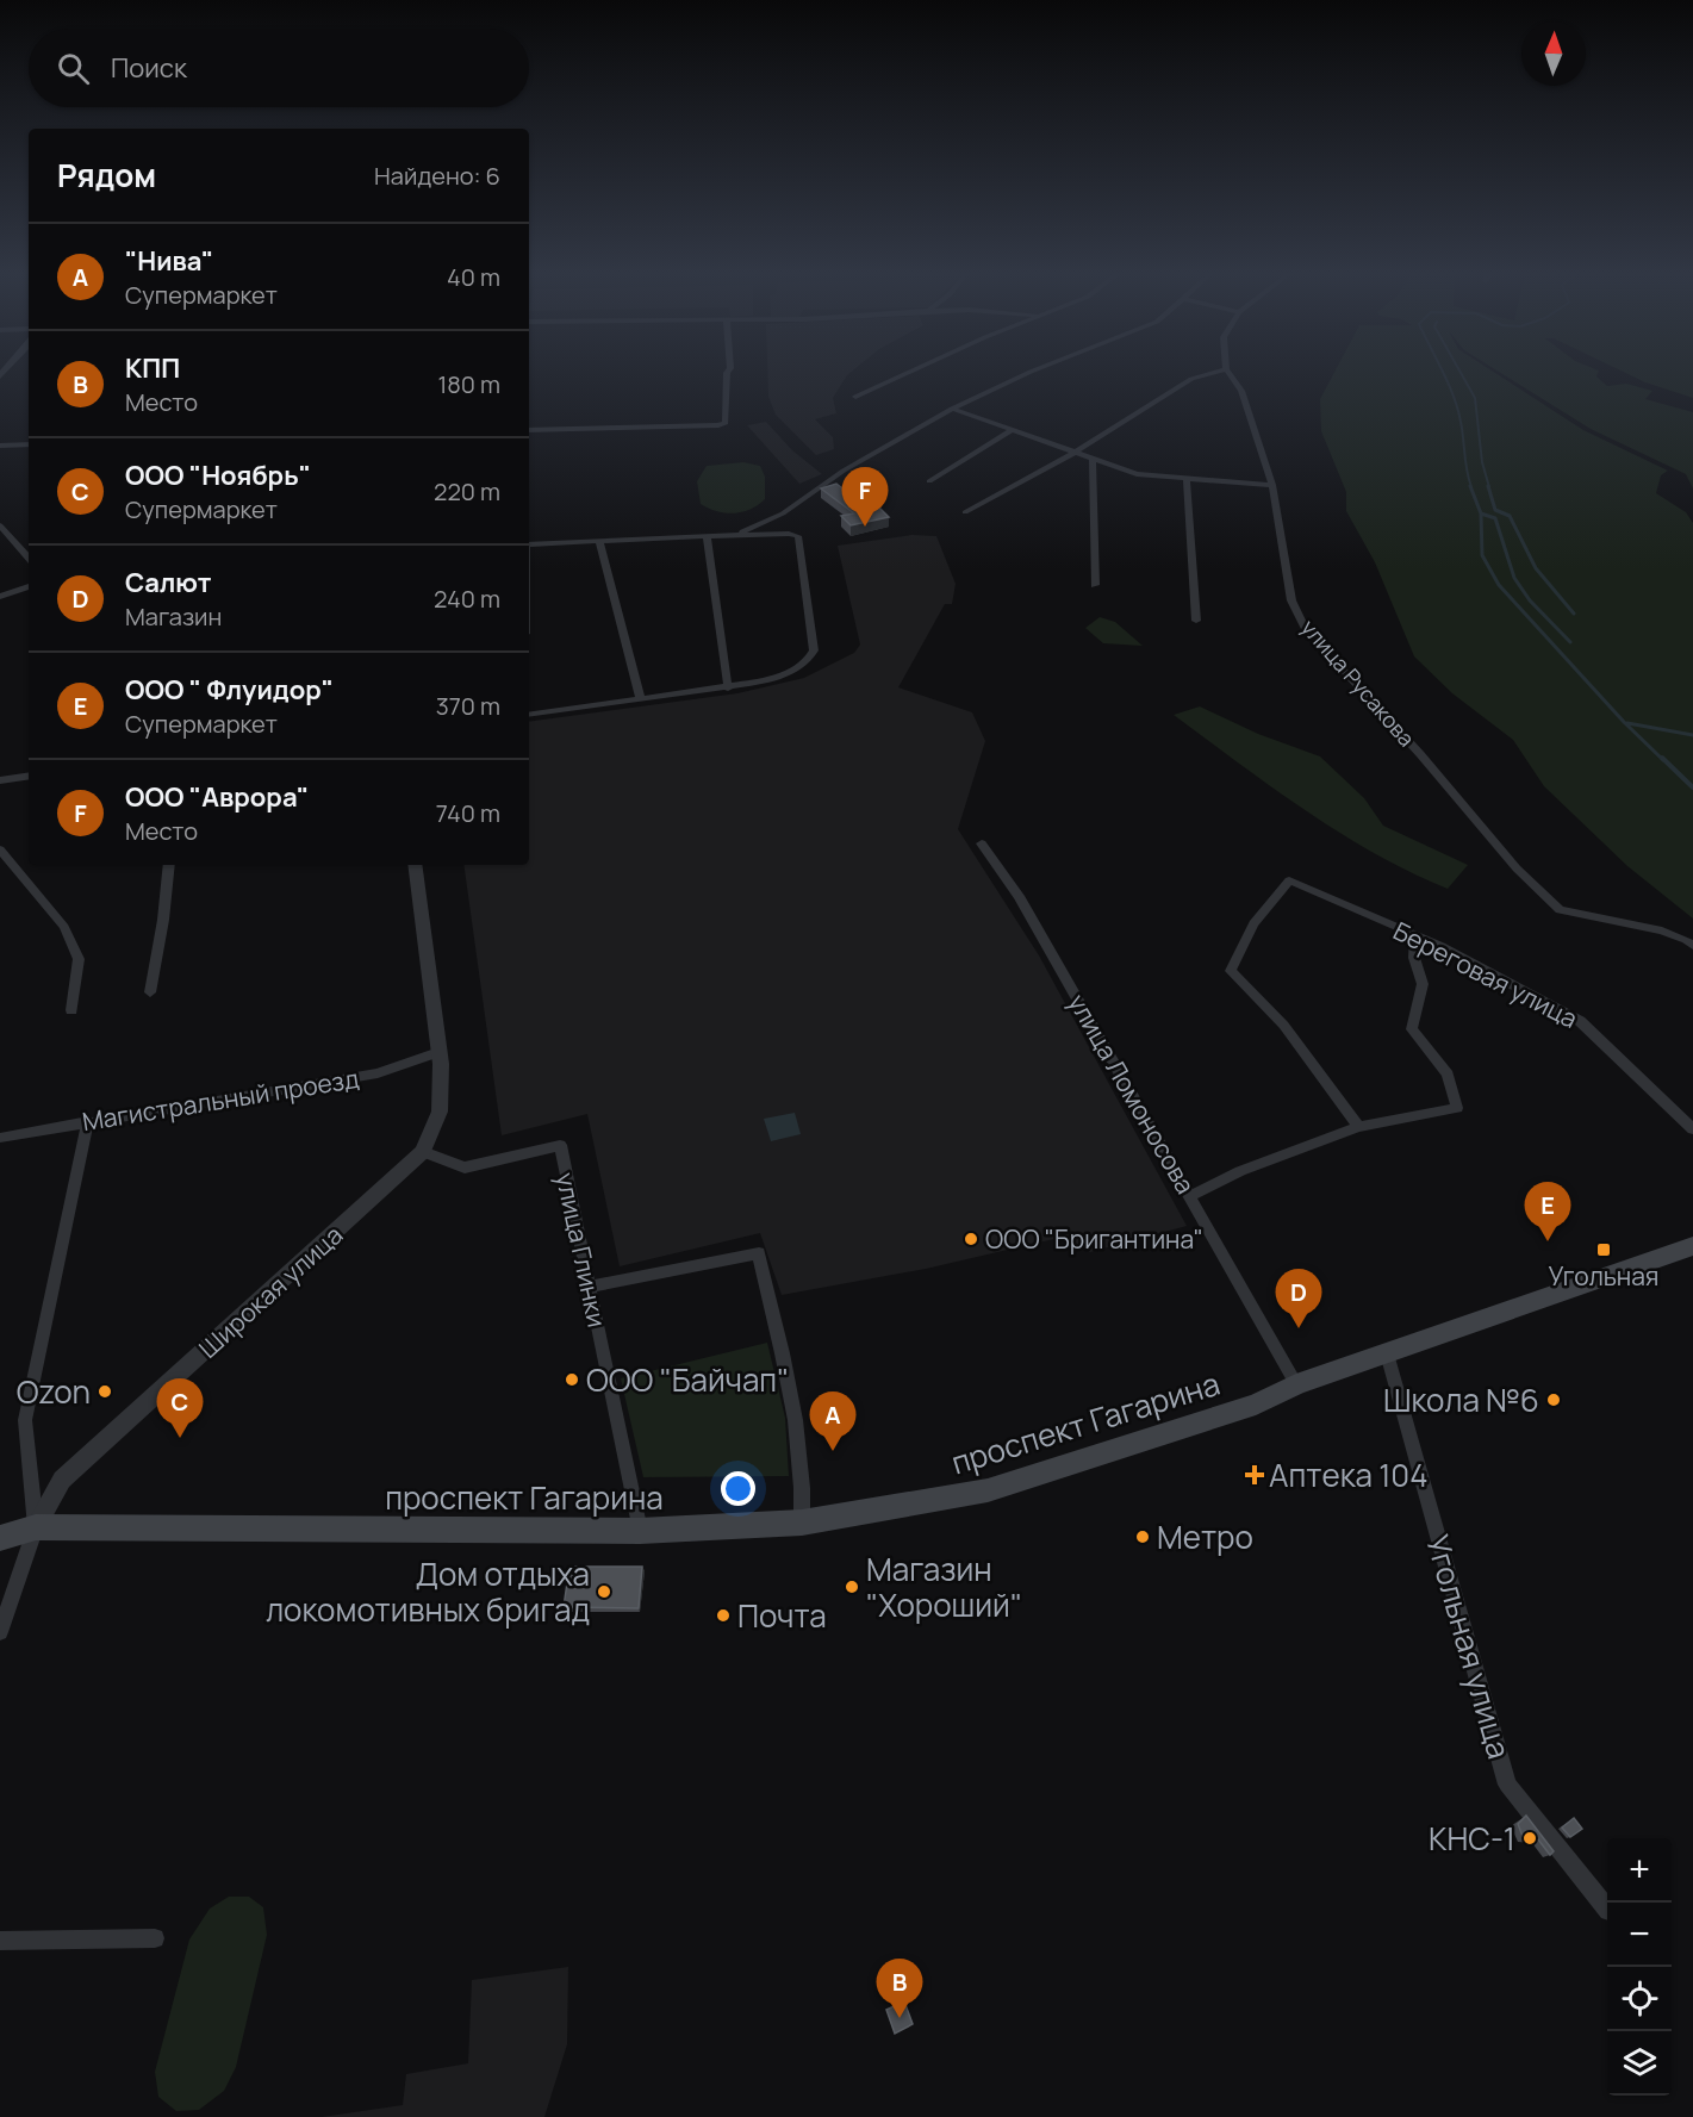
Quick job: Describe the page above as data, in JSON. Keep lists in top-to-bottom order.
{
  "streets": {
    "main road": ["проспект Гагарина"],
    "street": [
      "улица Русакова",
      "Береговая улица",
      "улица Ломоносова",
      "Магистральный проезд",
      "улица Глинки",
      "Широкая улица",
      "Угольная улица"
    ]
  },
  "crossings": [
    ["улица Ломоносова", "проспект Гагарина"],
    ["улица Глинки", "Широкая улица"],
    ["улица Глинки", "проспект Гагарина"],
    ["Широкая улица", "проспект Гагарина"],
    ["проспект Гагарина", "Угольная улица"]
  ],
  "places": {
    "other": [
      "ООО \"Бригантина\"",
      "ООО \"Байчап\"",
      "Ozon",
      "Школа №6",
      "Метро",
      "Магазин \"Хороший\"",
      "Дом отдыха локомотивных бригад",
      "Почта",
      "КНС-1"
    ],
    "transit": ["Угольная"],
    "health": ["Аптека 104"]
  },
  "north": "top",
  "page": {
    "search": "Поиск",
    "heading": ["Рядом", "Найдено: 6"],
    "list": [
      {
        "mark": "A",
        "name": "\"Нива\"",
        "note": "Супермаркет",
        "value": "40 m"
      },
      {
        "mark": "B",
        "name": "КПП",
        "note": "Место",
        "value": "180 m"
      },
      {
        "mark": "C",
        "name": "ООО \"Ноябрь\"",
        "note": "Супермаркет",
        "value": "220 m"
      },
      {
        "mark": "D",
        "name": "Салют",
        "note": "Магазин",
        "value": "240 m"
      },
      {
        "mark": "E",
        "name": "ООО \" Флуидор\"",
        "note": "Супермаркет",
        "value": "370 m"
      },
      {
        "mark": "F",
        "name": "ООО \"Аврора\"",
        "note": "Место",
        "value": "740 m"
      }
    ],
    "pins": [
      "F",
      "E",
      "D",
      "C",
      "A",
      "B"
    ],
    "map_buttons": ["+", "−"]
  }
}
